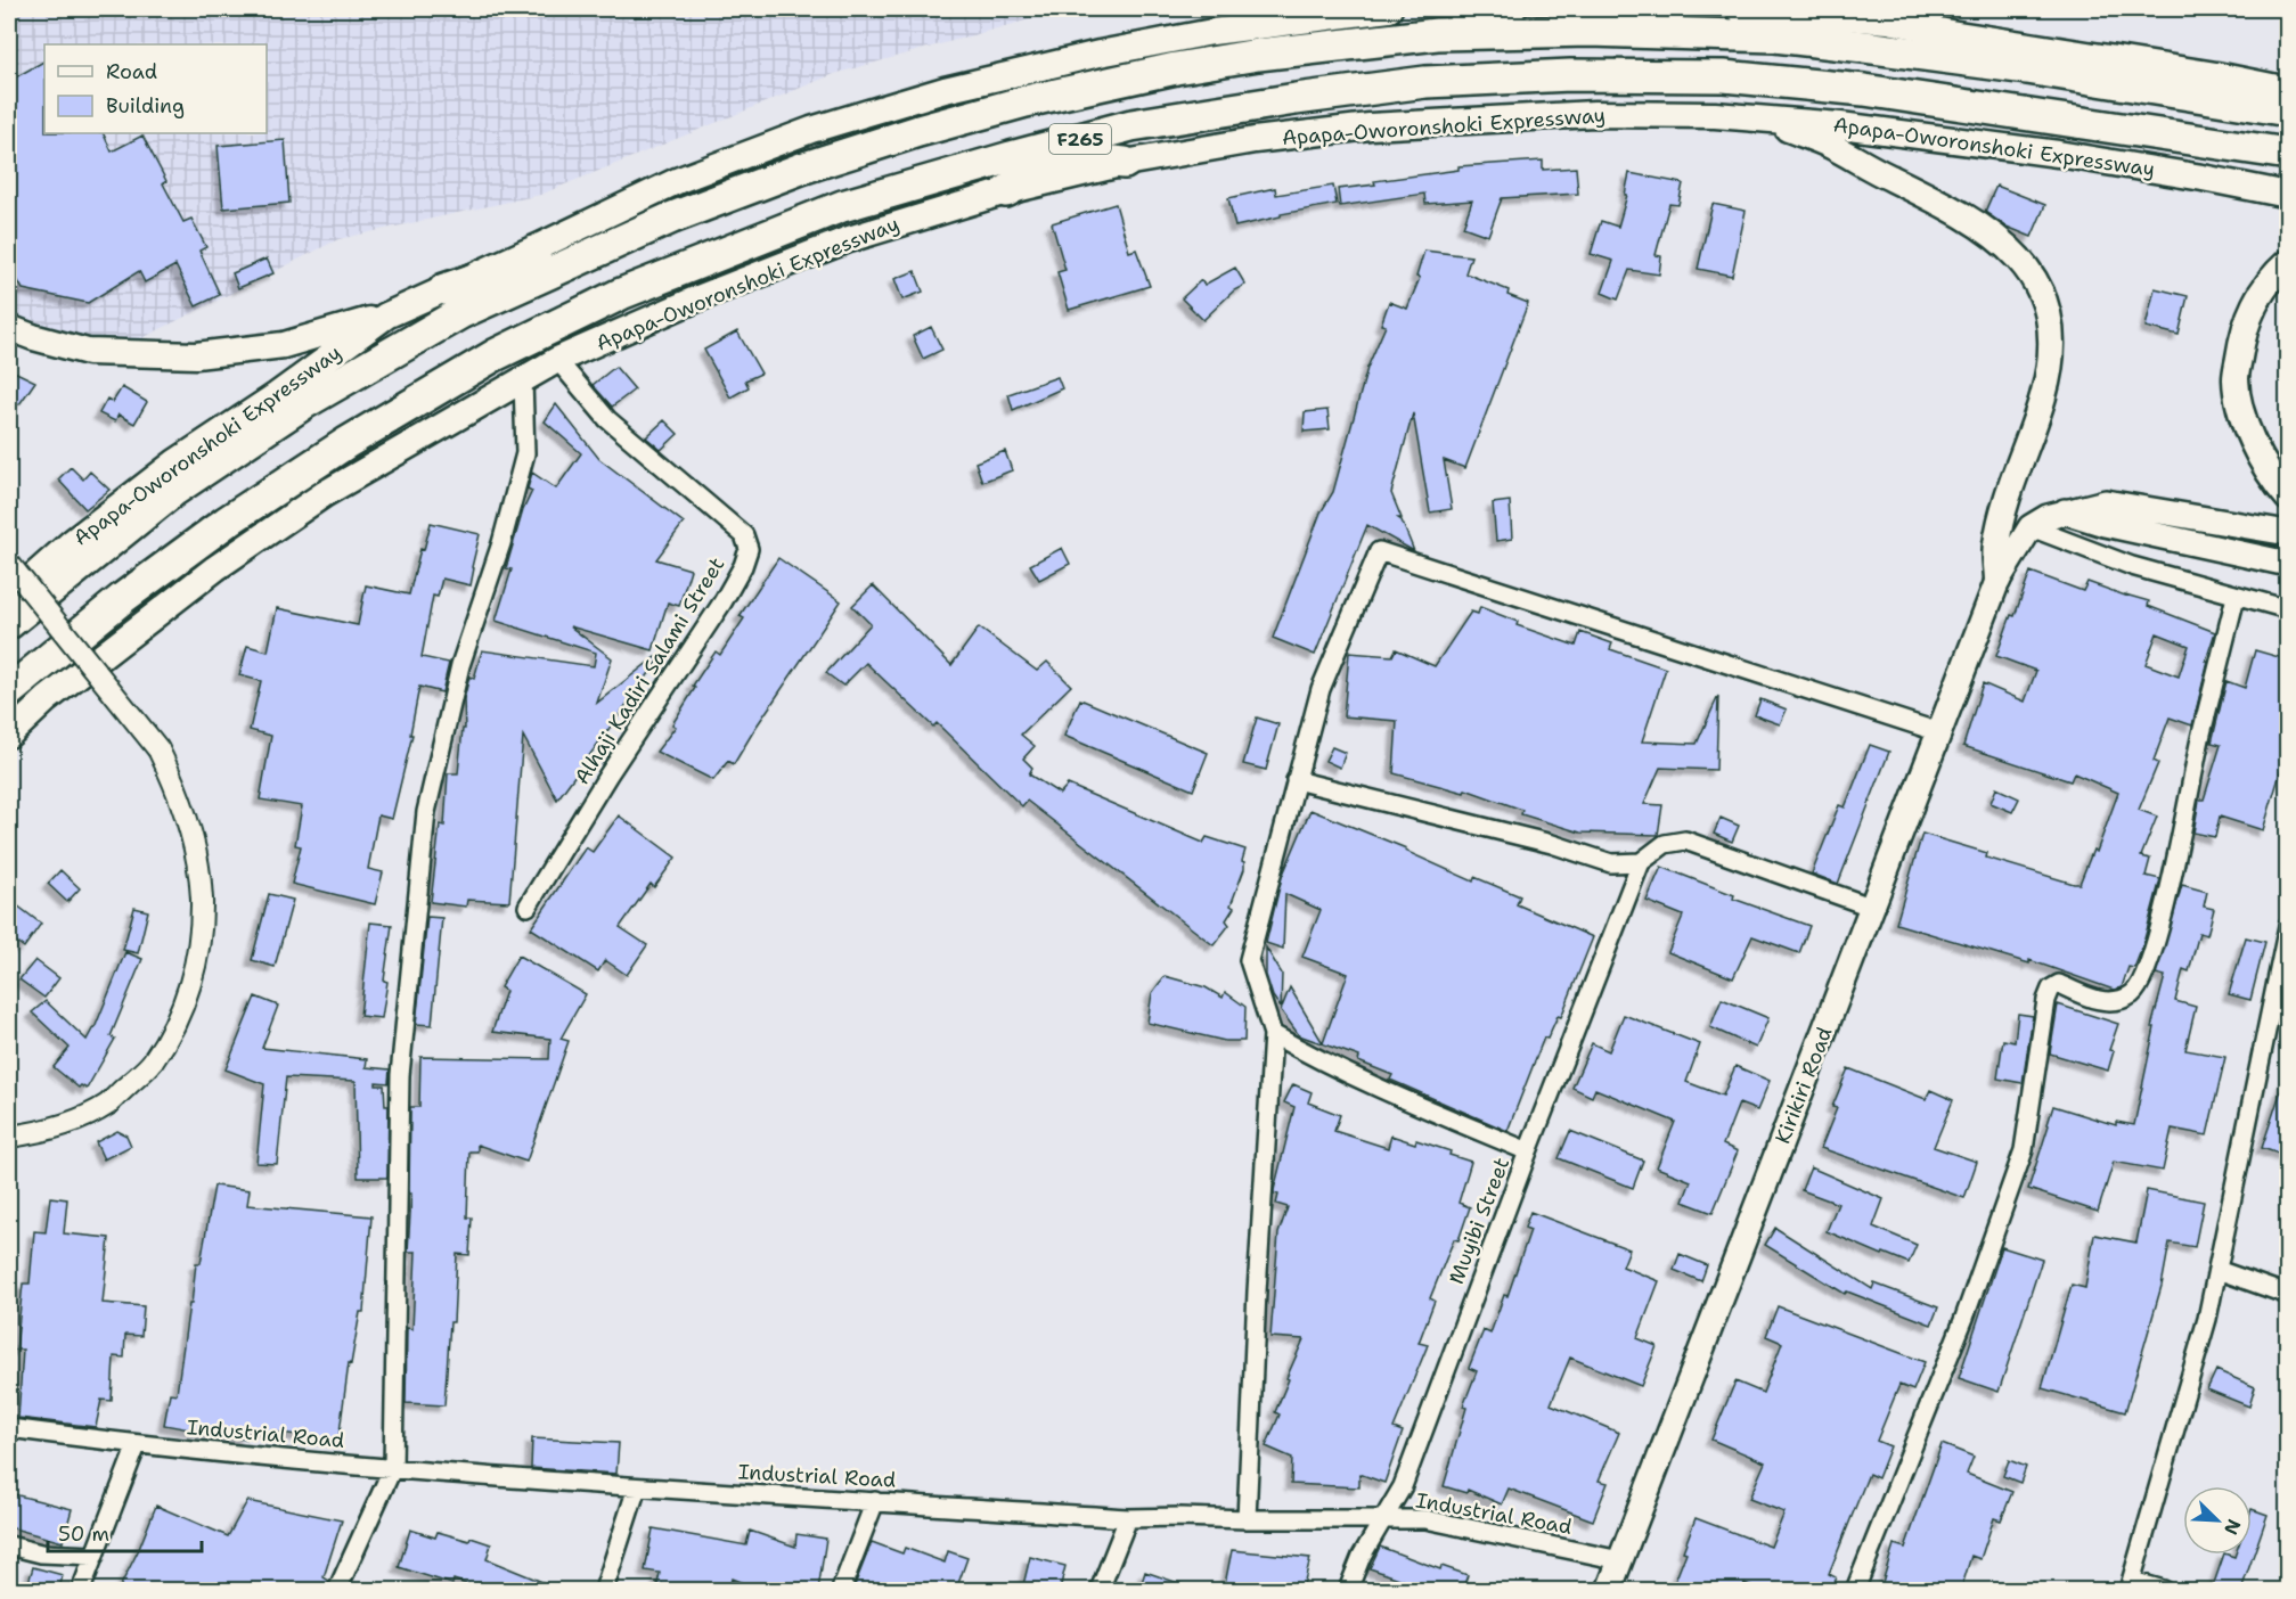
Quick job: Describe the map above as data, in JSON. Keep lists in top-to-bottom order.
{
  "streets": {
    "highway": ["Apapa-Oworonshoki Expressway", "F265"],
    "main road": ["Kirikiri Road"],
    "street": ["Alhaji Kadiri Salami Street", "Muyibi Street", "Industrial Road"]
  },
  "crossings": [
    ["Apapa-Oworonshoki Expressway", "Alhaji Kadiri Salami Street"],
    ["Kirikiri Road", "Industrial Road"],
    ["Muyibi Street", "Industrial Road"]
  ],
  "legend": ["Road", "Building"],
  "scale_bar": "50 m",
  "north": "bottom right"
}
